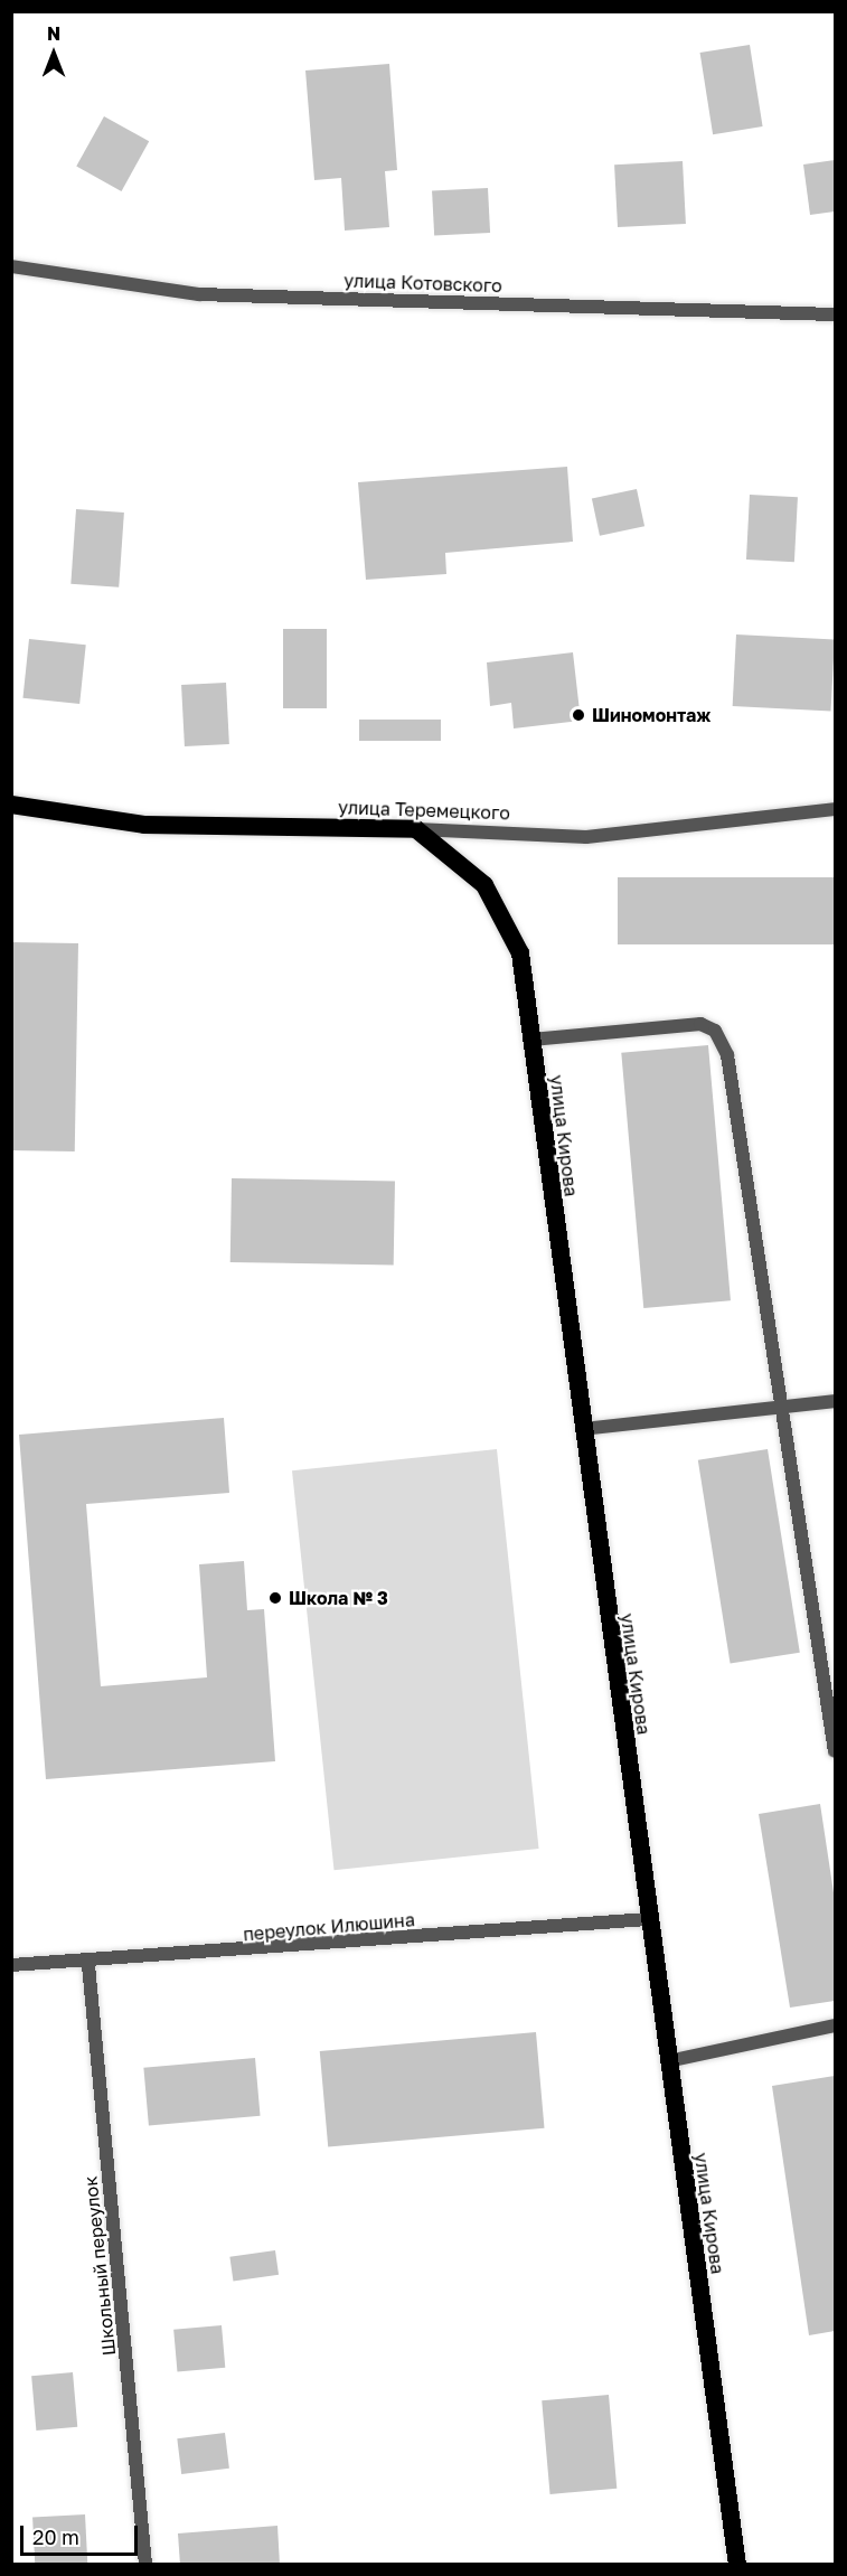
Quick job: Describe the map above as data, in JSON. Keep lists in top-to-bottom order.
{
  "streets": {
    "highway": ["улица Теремецкого", "улица Кирова"],
    "street": ["улица Котовского", "переулок Илюшина", "Школьный переулок"]
  },
  "crossings": [
    ["улица Теремецкого", "улица Кирова"],
    ["улица Кирова", "переулок Илюшина"],
    ["переулок Илюшина", "Школьный переулок"]
  ],
  "places": ["Шиномонтаж", "Школа № 3"],
  "scale_bar": "20 m",
  "north": "top"
}
